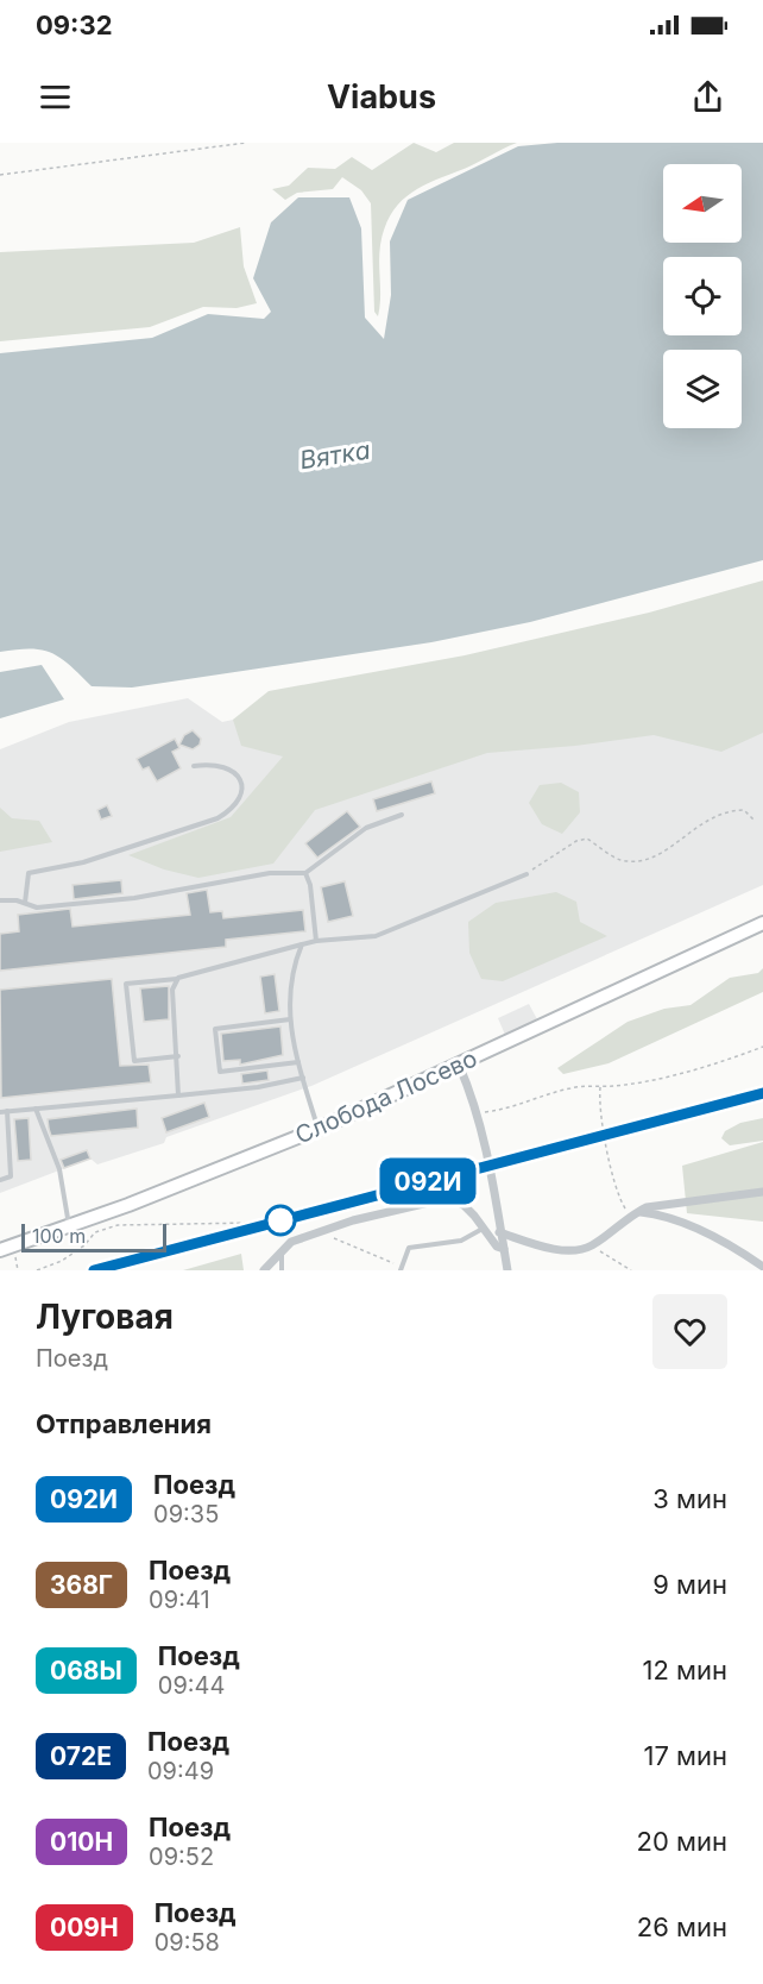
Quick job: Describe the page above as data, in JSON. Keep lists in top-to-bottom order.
{
  "streets": {
    "main road": ["Слобода Лосево"]
  },
  "water": ["Вятка"],
  "scale_bar": "100 m",
  "north": "left",
  "page": {
    "status": "09:32",
    "header": "Viabus",
    "on_map": "092И",
    "scale": "100 m",
    "heading": [
      ["Луговая", "Поезд"],
      "Отправления"
    ],
    "list": [
      {
        "mark": "092И",
        "name": "Поезд",
        "note": "09:35",
        "value": "3 мин"
      },
      {
        "mark": "368Г",
        "name": "Поезд",
        "note": "09:41",
        "value": "9 мин"
      },
      {
        "mark": "068Ы",
        "name": "Поезд",
        "note": "09:44",
        "value": "12 мин"
      },
      {
        "mark": "072Е",
        "name": "Поезд",
        "note": "09:49",
        "value": "17 мин"
      },
      {
        "mark": "010Н",
        "name": "Поезд",
        "note": "09:52",
        "value": "20 мин"
      },
      {
        "mark": "009Н",
        "name": "Поезд",
        "note": "09:58",
        "value": "26 мин"
      }
    ]
  }
}
